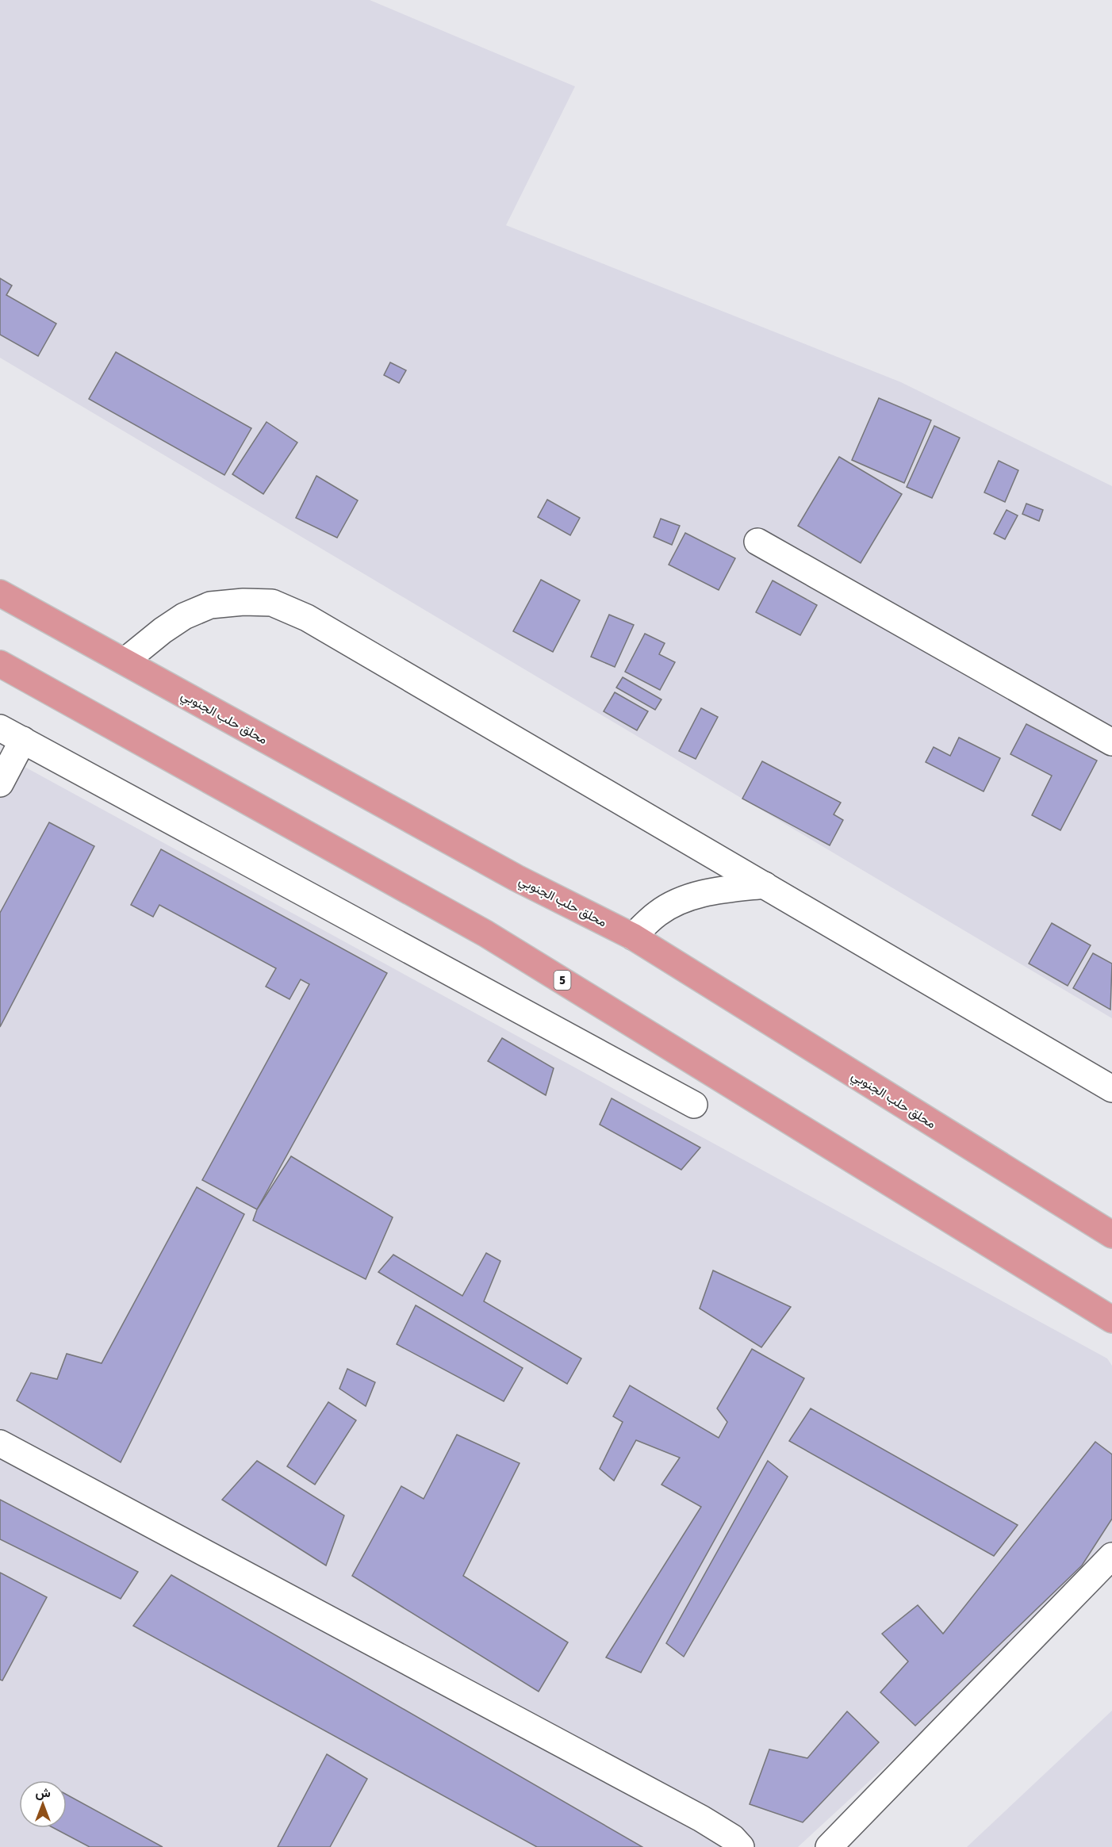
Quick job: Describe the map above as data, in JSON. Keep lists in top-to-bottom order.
{
  "streets": {
    "highway": ["محلق حلب الجنوبي", "5"]
  },
  "north": "top"
}
